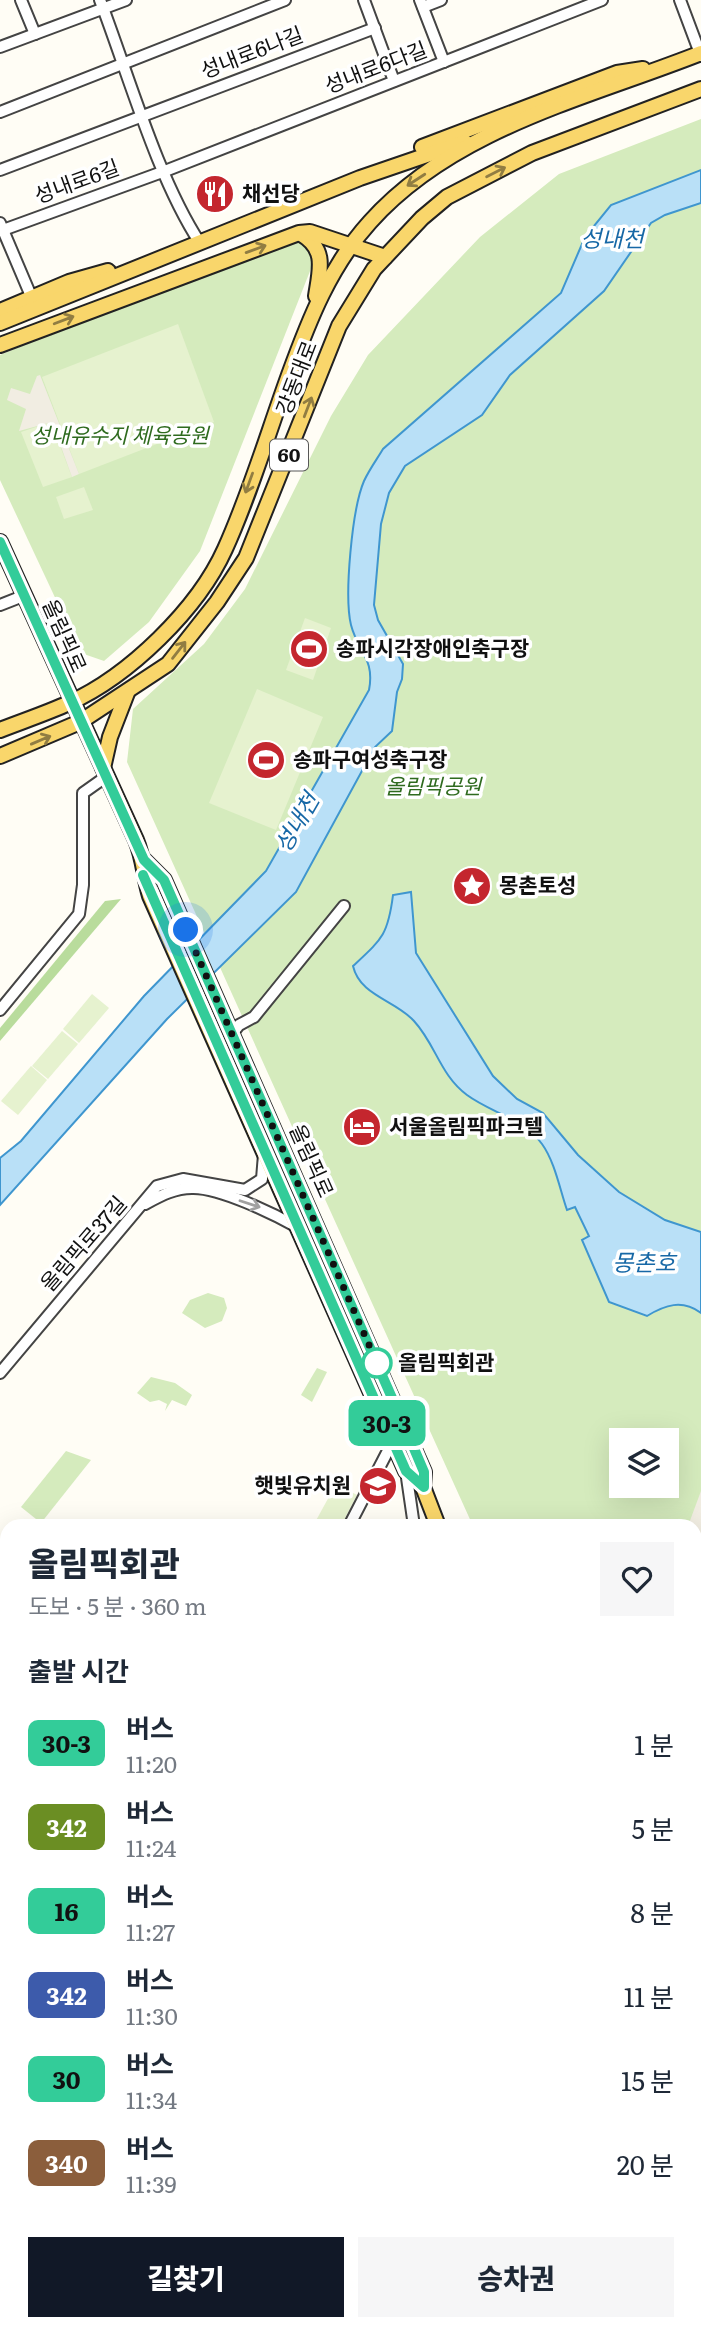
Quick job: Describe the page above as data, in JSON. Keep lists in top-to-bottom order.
{
  "streets": {
    "main road": ["강동대로", "60", "올림픽로"],
    "street": [
      "성내로6나길",
      "성내로6다길",
      "성내로6길",
      "올림픽로37길"
    ]
  },
  "crossings": [
    ["성내로6나길", "성내로6길"],
    ["성내로6다길", "성내로6길"],
    ["강동대로", "올림픽로"],
    ["올림픽로", "올림픽로37길"]
  ],
  "one_way": ["올림픽로37길"],
  "water": ["성내천", "몽촌호"],
  "parks": ["성내유수지 체육공원", "올림픽공원"],
  "places": {
    "restaurant": ["채선당"],
    "sports": ["송파시각장애인축구장", "송파구여성축구장"],
    "place": ["몽촌토성"],
    "hotel": ["서울올림픽파크텔"],
    "other": ["올림픽회관"],
    "school or university": ["햇빛유치원"]
  },
  "lines": ["bus line 30-3"],
  "page": {
    "on_map": "30-3",
    "heading": [
      ["올림픽회관", "도보 · 5 분 · 360 m"],
      "출발 시간"
    ],
    "list": [
      {
        "mark": "30-3",
        "name": "버스",
        "note": "11:20",
        "value": "1 분"
      },
      {
        "mark": "342",
        "name": "버스",
        "note": "11:24",
        "value": "5 분"
      },
      {
        "mark": "16",
        "name": "버스",
        "note": "11:27",
        "value": "8 분"
      },
      {
        "mark": "342",
        "name": "버스",
        "note": "11:30",
        "value": "11 분"
      },
      {
        "mark": "30",
        "name": "버스",
        "note": "11:34",
        "value": "15 분"
      },
      {
        "mark": "340",
        "name": "버스",
        "note": "11:39",
        "value": "20 분"
      }
    ],
    "buttons": ["길찾기", "승차권"]
  }
}
